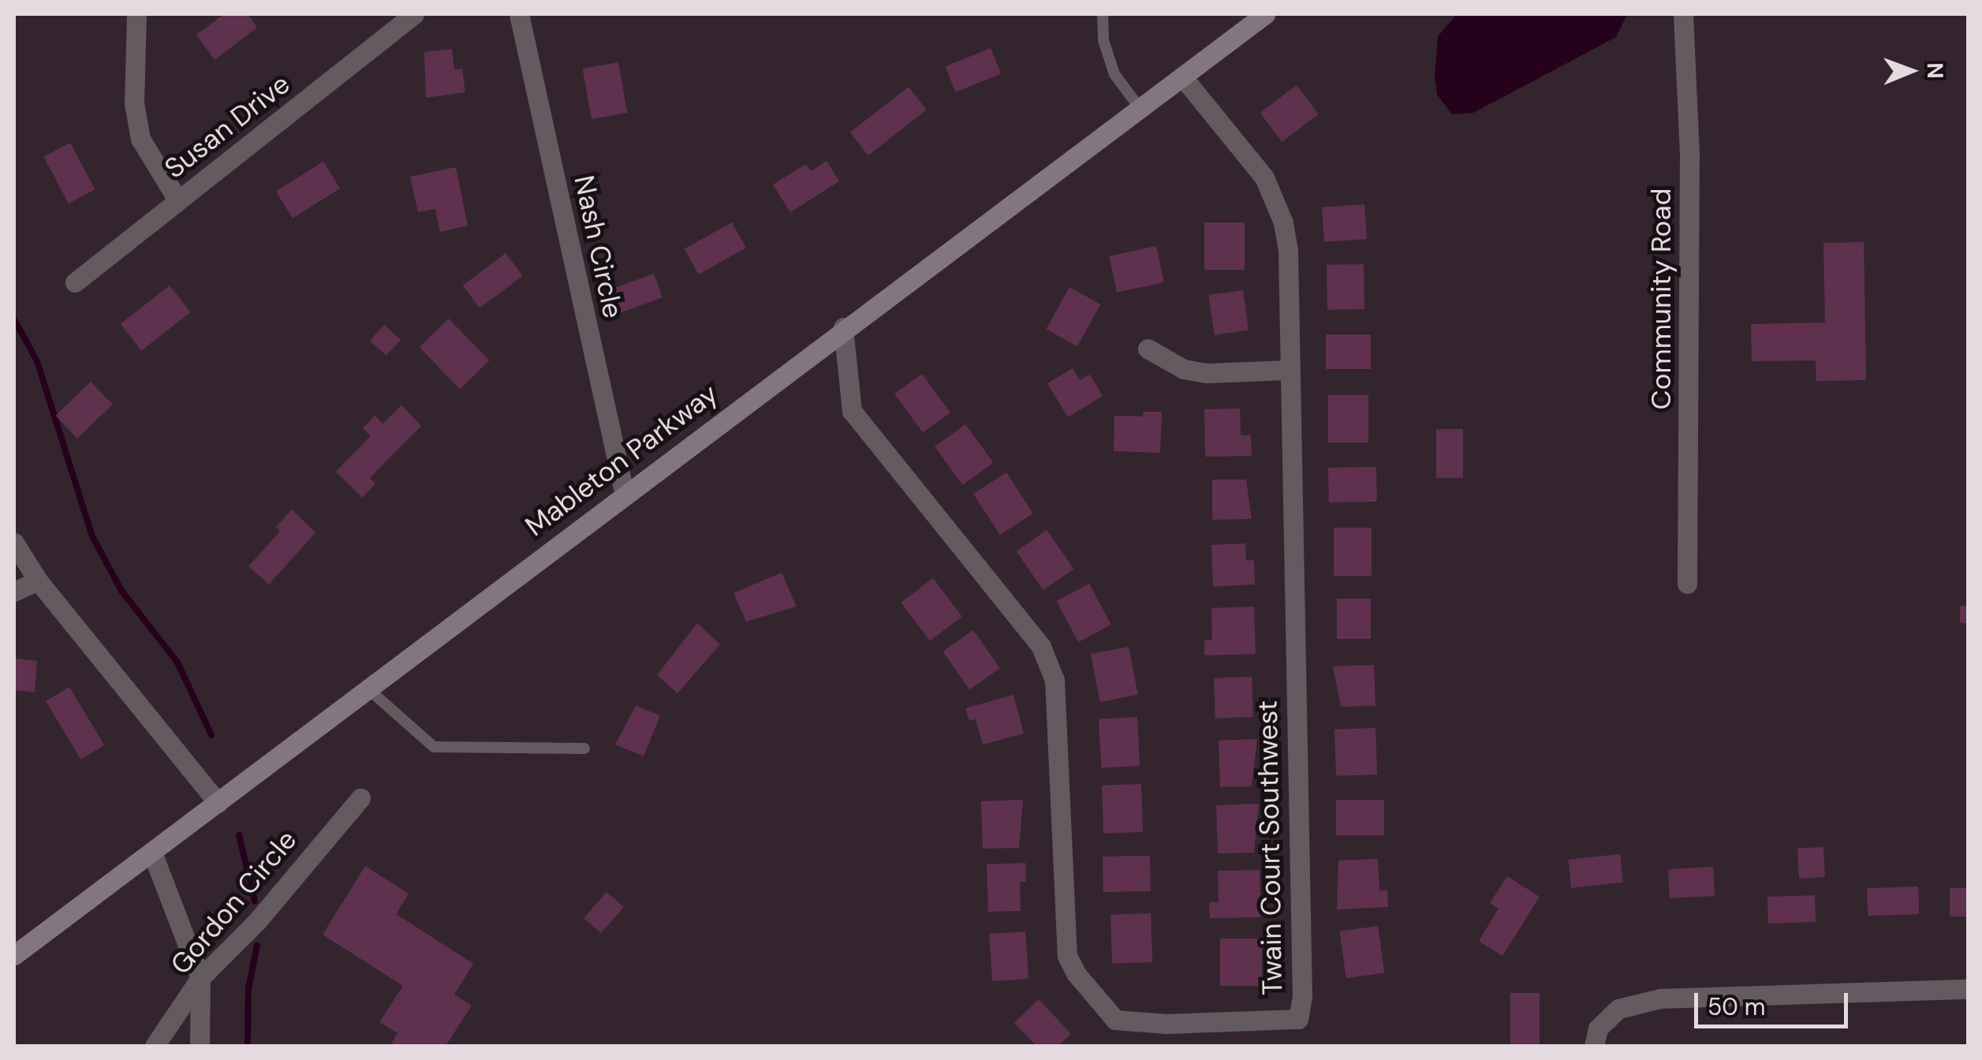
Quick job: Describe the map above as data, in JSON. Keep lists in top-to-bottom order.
{
  "streets": {
    "main road": ["Mableton Parkway"],
    "street": [
      "Susan Drive",
      "Nash Circle",
      "Community Road",
      "Twain Court Southwest",
      "Gordon Circle"
    ]
  },
  "crossings": [
    ["Nash Circle", "Mableton Parkway"],
    ["Mableton Parkway", "Twain Court Southwest"]
  ],
  "scale_bar": "50 m",
  "north": "right"
}
